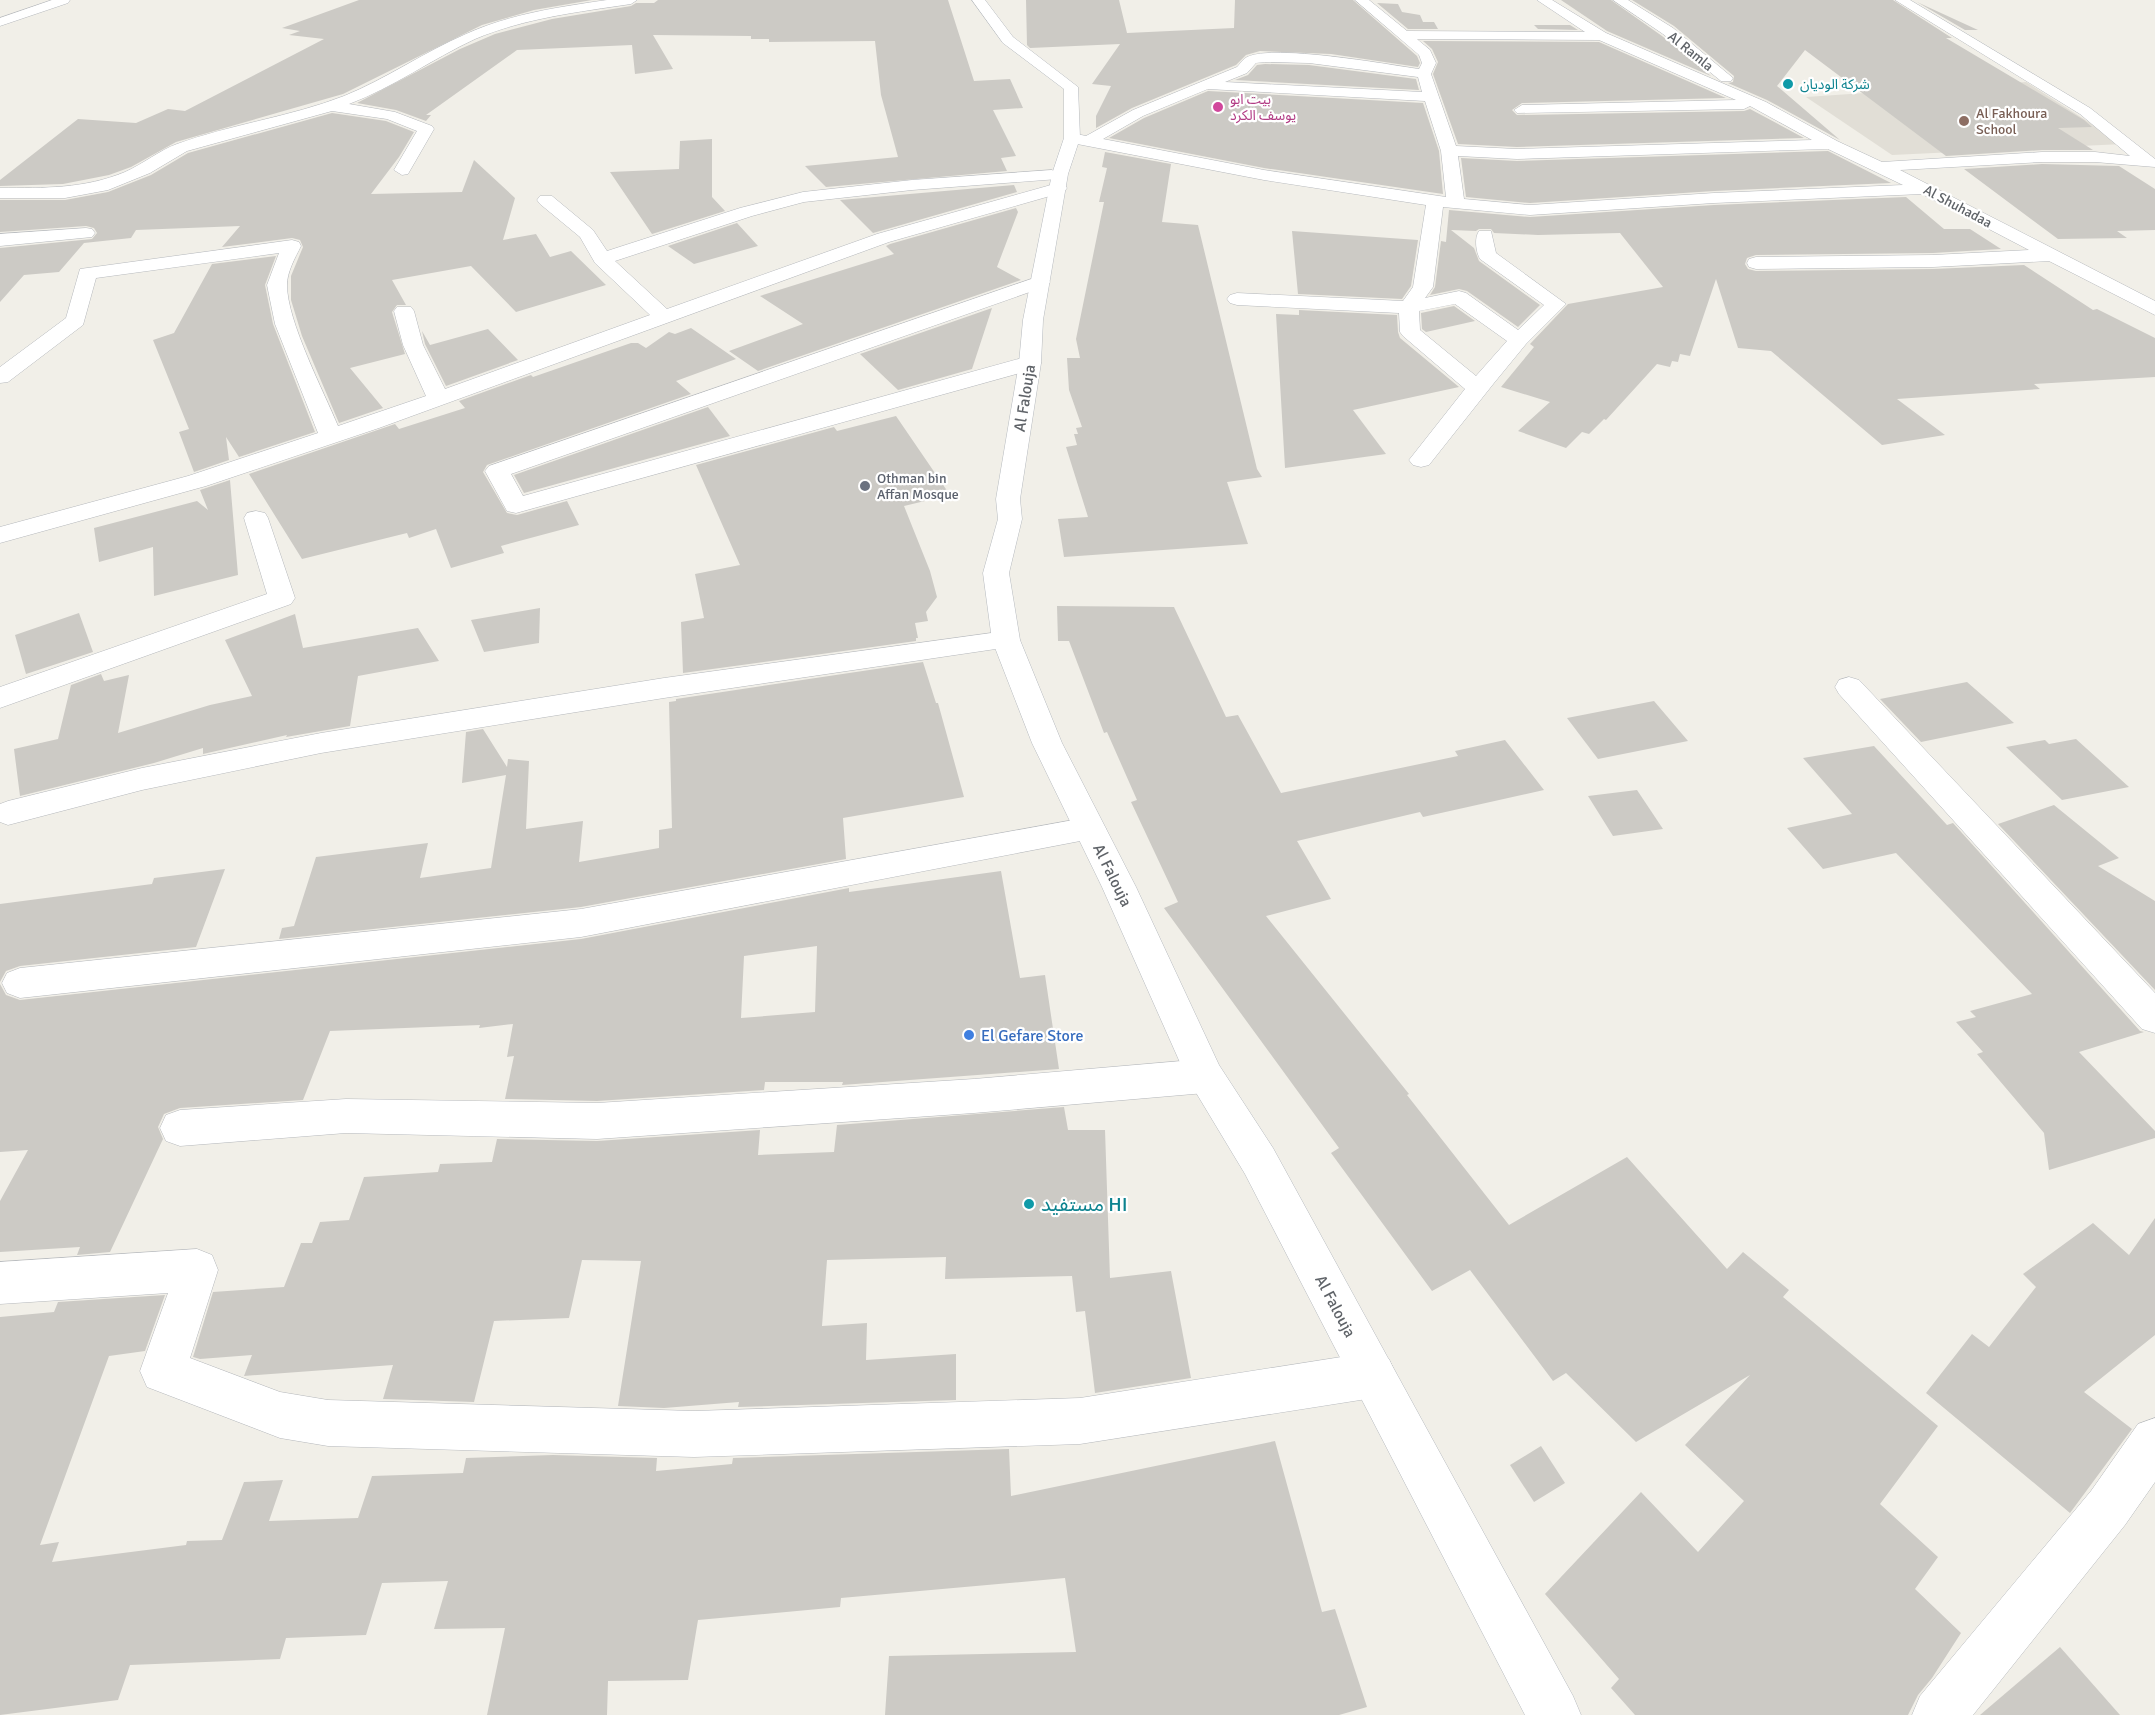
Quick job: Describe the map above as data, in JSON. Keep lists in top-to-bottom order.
{
  "streets": {
    "street": ["Al Ramla", "Al Shuhadaa", "Al Falouja"]
  },
  "crossings": [
    ["Al Ramla", "Al Shuhadaa"]
  ],
  "places": [
    "شركة الوديان",
    "بيت ابو يوسف الكرد",
    "Al Fakhoura School",
    "Othman bin Affan Mosque",
    "El Gefare Store",
    "مستفيد HI"
  ]
}
